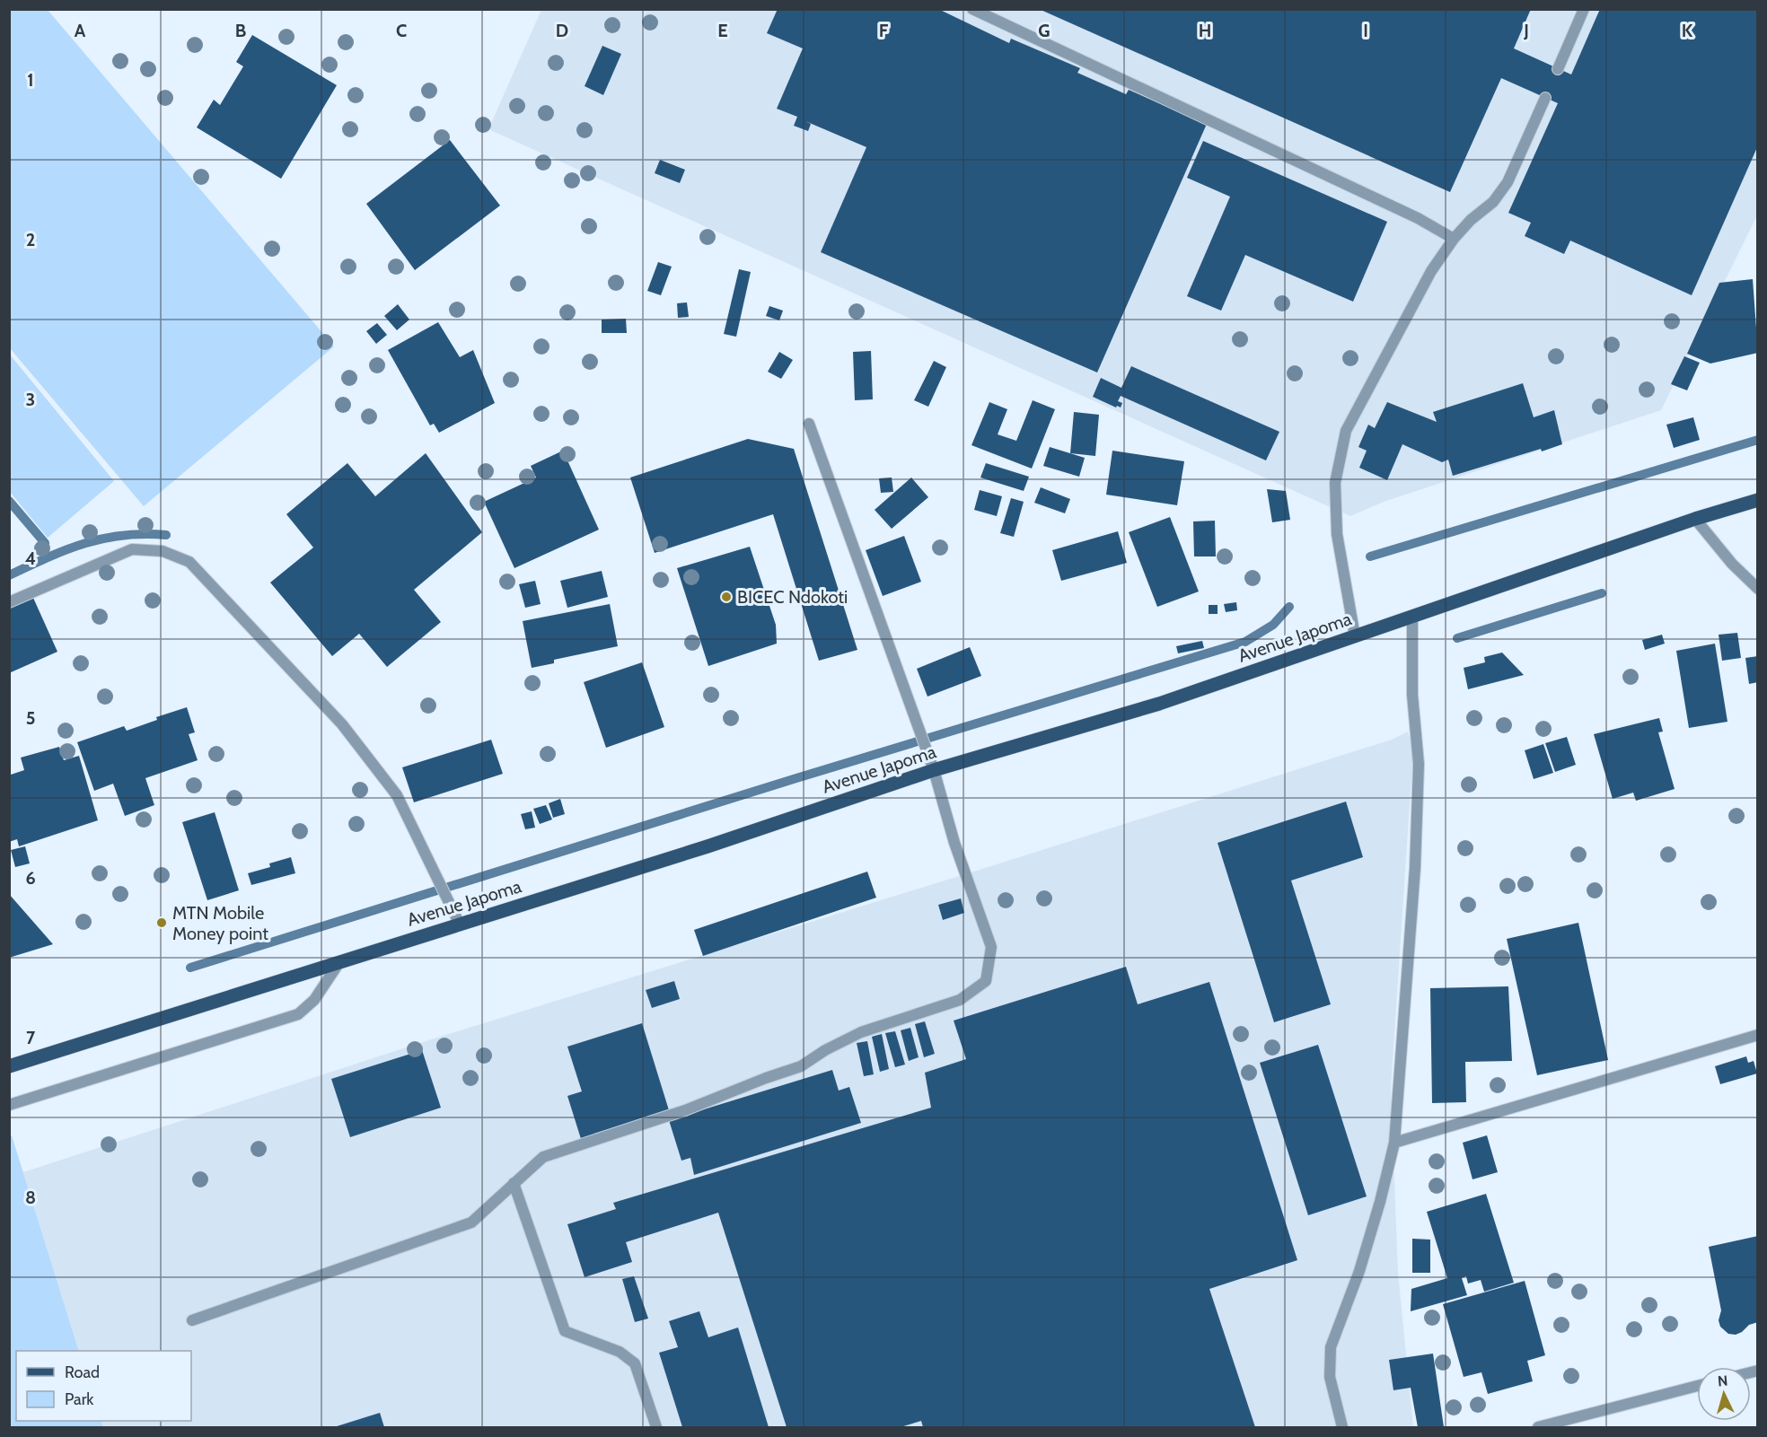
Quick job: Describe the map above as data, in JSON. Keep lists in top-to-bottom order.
{
  "streets": {
    "main road": ["Avenue Japoma"]
  },
  "places": ["BICEC Ndokoti", "MTN Mobile Money point"],
  "legend": ["Road", "Park"],
  "north": "top",
  "grid": {
    "columns": [
      "A",
      "B",
      "C",
      "D",
      "E",
      "F",
      "G",
      "H",
      "I",
      "J",
      "K"
    ],
    "rows": [
      "1",
      "2",
      "3",
      "4",
      "5",
      "6",
      "7",
      "8"
    ]
  }
}
